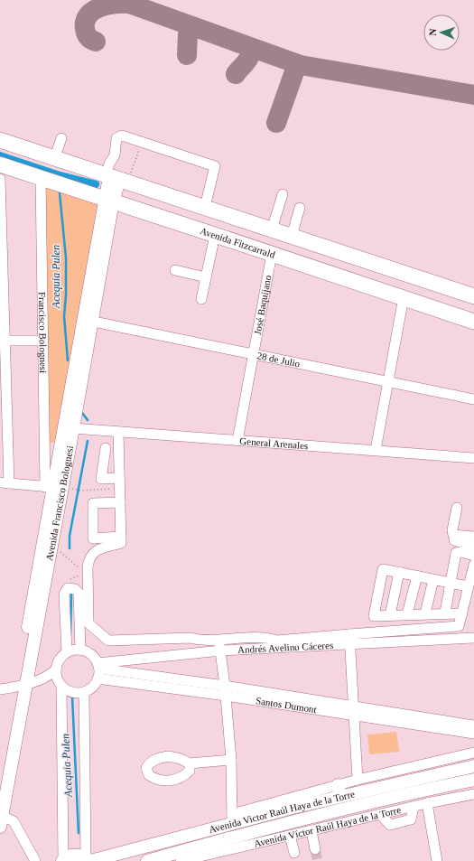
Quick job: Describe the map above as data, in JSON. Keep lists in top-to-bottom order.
{
  "streets": {
    "highway": ["Avenida Fitzcarrald"],
    "main road": ["Avenida Francisco Bolognesi", "Avenida Victor Raúl Haya de la Torre"],
    "street": [
      "José Baquíjano",
      "Francisco Bolognesi",
      "28 de Julio",
      "General Arenales",
      "Andrés Avelino Cáceres",
      "Santos Dumont",
      "Avenida Víctor Raúl Haya de la Torre"
    ]
  },
  "crossings": [
    ["Avenida Fitzcarrald", "José Baquíjano"],
    ["Avenida Fitzcarrald", "Francisco Bolognesi"],
    ["Avenida Fitzcarrald", "Avenida Francisco Bolognesi"],
    ["José Baquíjano", "28 de Julio"],
    ["José Baquíjano", "General Arenales"],
    ["Francisco Bolognesi", "Avenida Francisco Bolognesi"],
    ["28 de Julio", "Avenida Francisco Bolognesi"],
    ["General Arenales", "Avenida Francisco Bolognesi"],
    ["Andrés Avelino Cáceres", "Santos Dumont"]
  ],
  "water": ["Acequia Pulen"],
  "north": "left"
}
